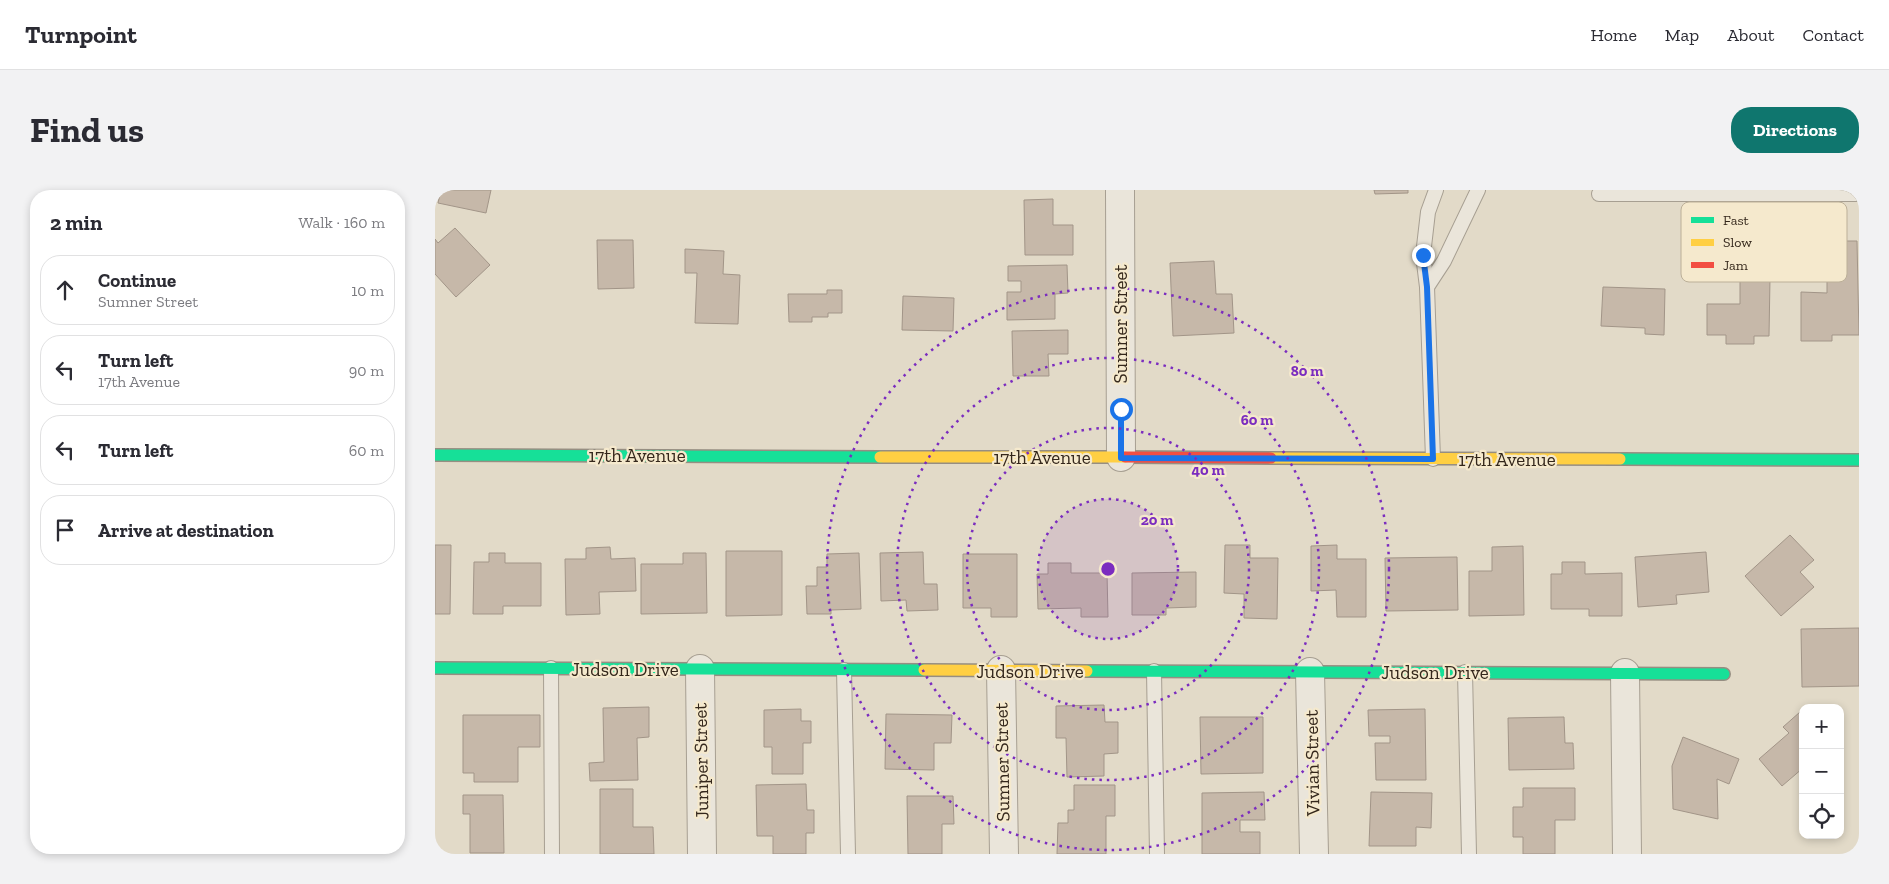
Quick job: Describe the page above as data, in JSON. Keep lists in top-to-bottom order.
{
  "streets": {
    "main road": ["17th Avenue", "Judson Drive"],
    "street": ["Sumner Street", "Juniper Street", "Vivian Street"]
  },
  "crossings": [
    ["Sumner Street", "17th Avenue"],
    ["Sumner Street", "Judson Drive"],
    ["Judson Drive", "Juniper Street"],
    ["Judson Drive", "Vivian Street"]
  ],
  "legend": ["Fast", "Slow", "Jam"],
  "page": {
    "header": "Turnpoint",
    "nav": [
      "Home",
      "Map",
      "About",
      "Contact"
    ],
    "buttons": "Directions",
    "title": "Find us",
    "heading": ["2 min", "Walk · 160 m"],
    "list": [
      ["Continue", "Sumner Street", "10 m"],
      ["Turn left", "17th Avenue", "90 m"],
      ["Turn left", "60 m"],
      "Arrive at destination"
    ],
    "map_buttons": ["+", "−"]
  },
  "rings": [
    "80 m",
    "60 m",
    "40 m",
    "20 m"
  ]
}
